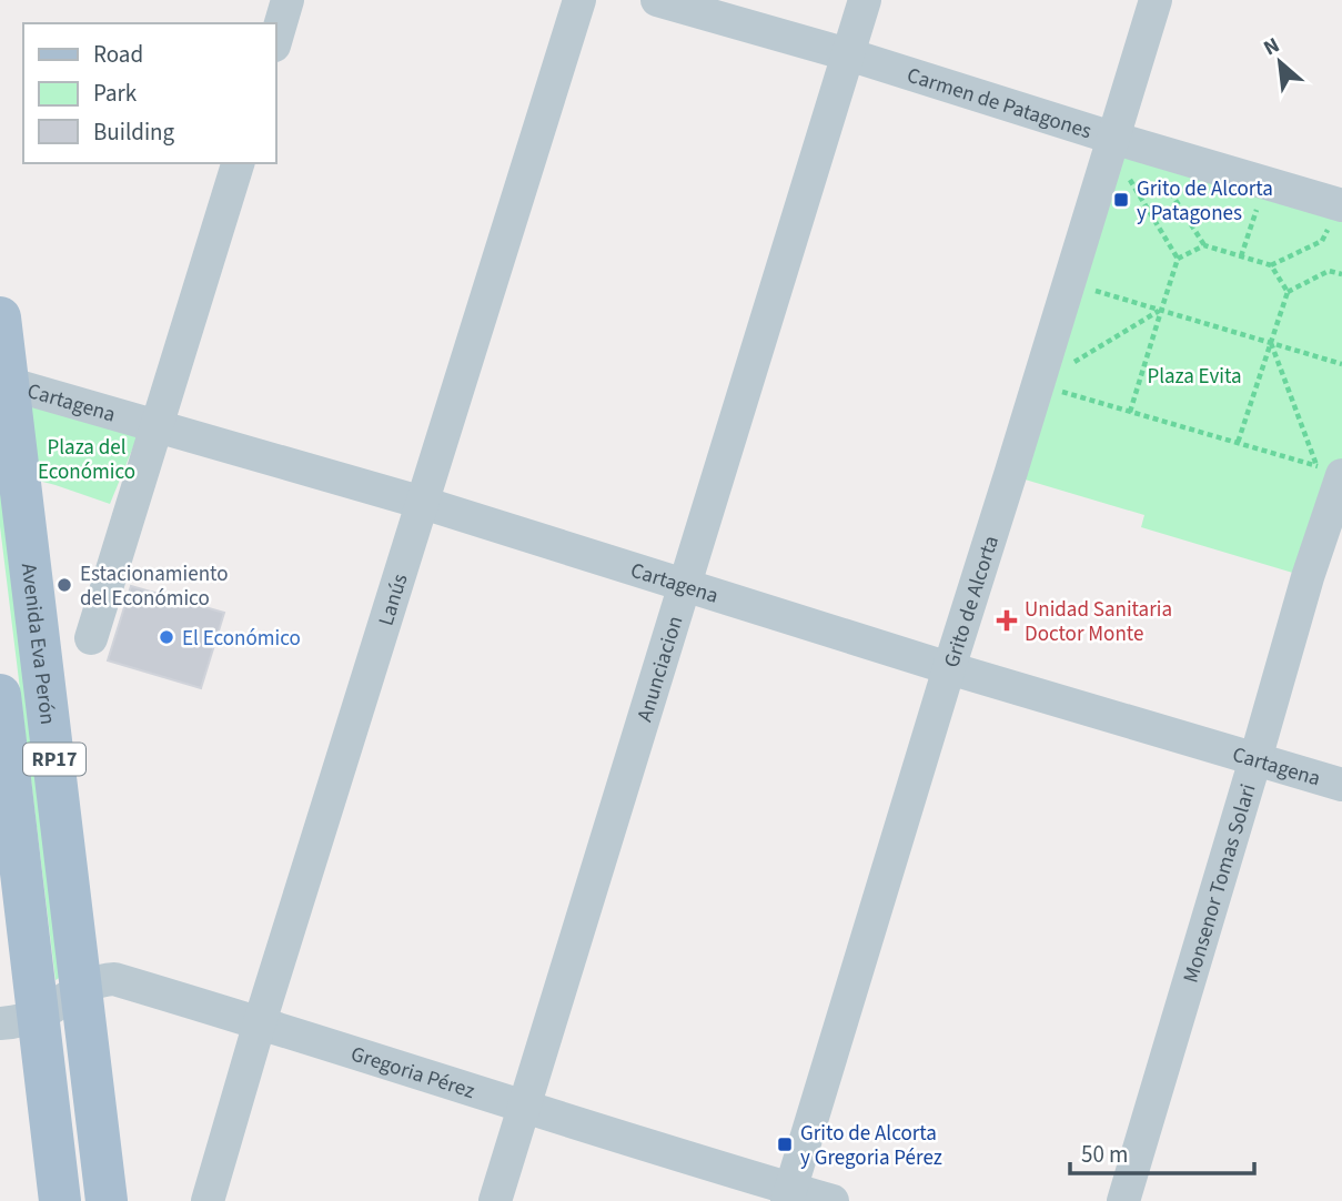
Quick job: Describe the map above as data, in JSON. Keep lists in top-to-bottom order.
{
  "streets": {
    "main road": ["Avenida Eva Perón", "RP17"],
    "street": [
      "Carmen de Patagones",
      "Cartagena",
      "Lanús",
      "Grito de Alcorta",
      "Anunciacion",
      "Monsenor Tomas Solari",
      "Gregoria Pérez"
    ]
  },
  "crossings": [
    ["Carmen de Patagones", "Grito de Alcorta"],
    ["Carmen de Patagones", "Anunciacion"],
    ["Cartagena", "Lanús"],
    ["Cartagena", "Grito de Alcorta"],
    ["Cartagena", "Avenida Eva Perón"],
    ["Cartagena", "Anunciacion"],
    ["Cartagena", "Monsenor Tomas Solari"],
    ["Lanús", "Gregoria Pérez"],
    ["Grito de Alcorta", "Gregoria Pérez"],
    ["Avenida Eva Perón", "Gregoria Pérez"],
    ["Anunciacion", "Gregoria Pérez"],
    ["RP17", "Gregoria Pérez"]
  ],
  "parks": ["Plaza Evita", "Plaza del Económico"],
  "places": {
    "transit": ["Grito de Alcorta y Patagones", "Grito de Alcorta y Gregoria Pérez"],
    "other": ["Estacionamiento del Económico", "El Económico"],
    "health": ["Unidad Sanitaria Doctor Monte"]
  },
  "legend": ["Road", "Park", "Building"],
  "scale_bar": "50 m",
  "north": "top left"
}
